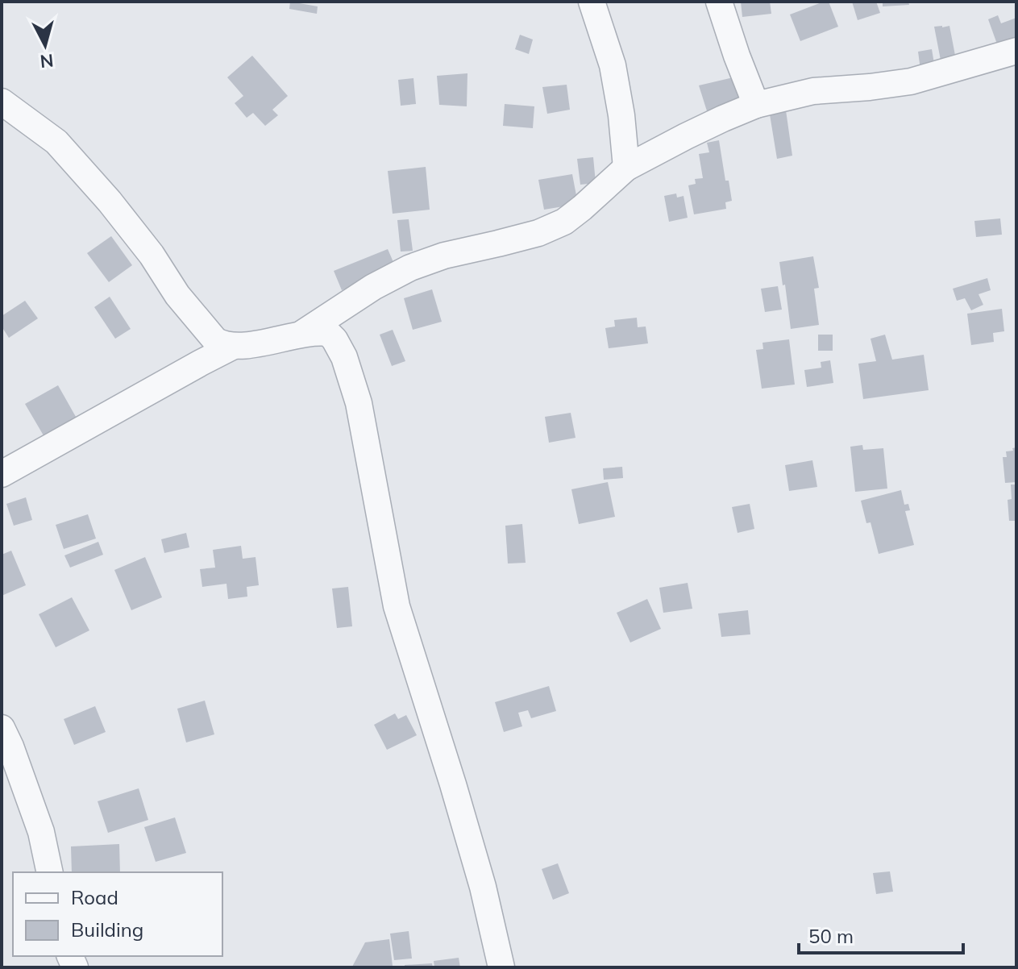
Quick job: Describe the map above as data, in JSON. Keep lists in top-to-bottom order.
{
  "legend": ["Road", "Building"],
  "scale_bar": "50 m",
  "north": "bottom"
}
